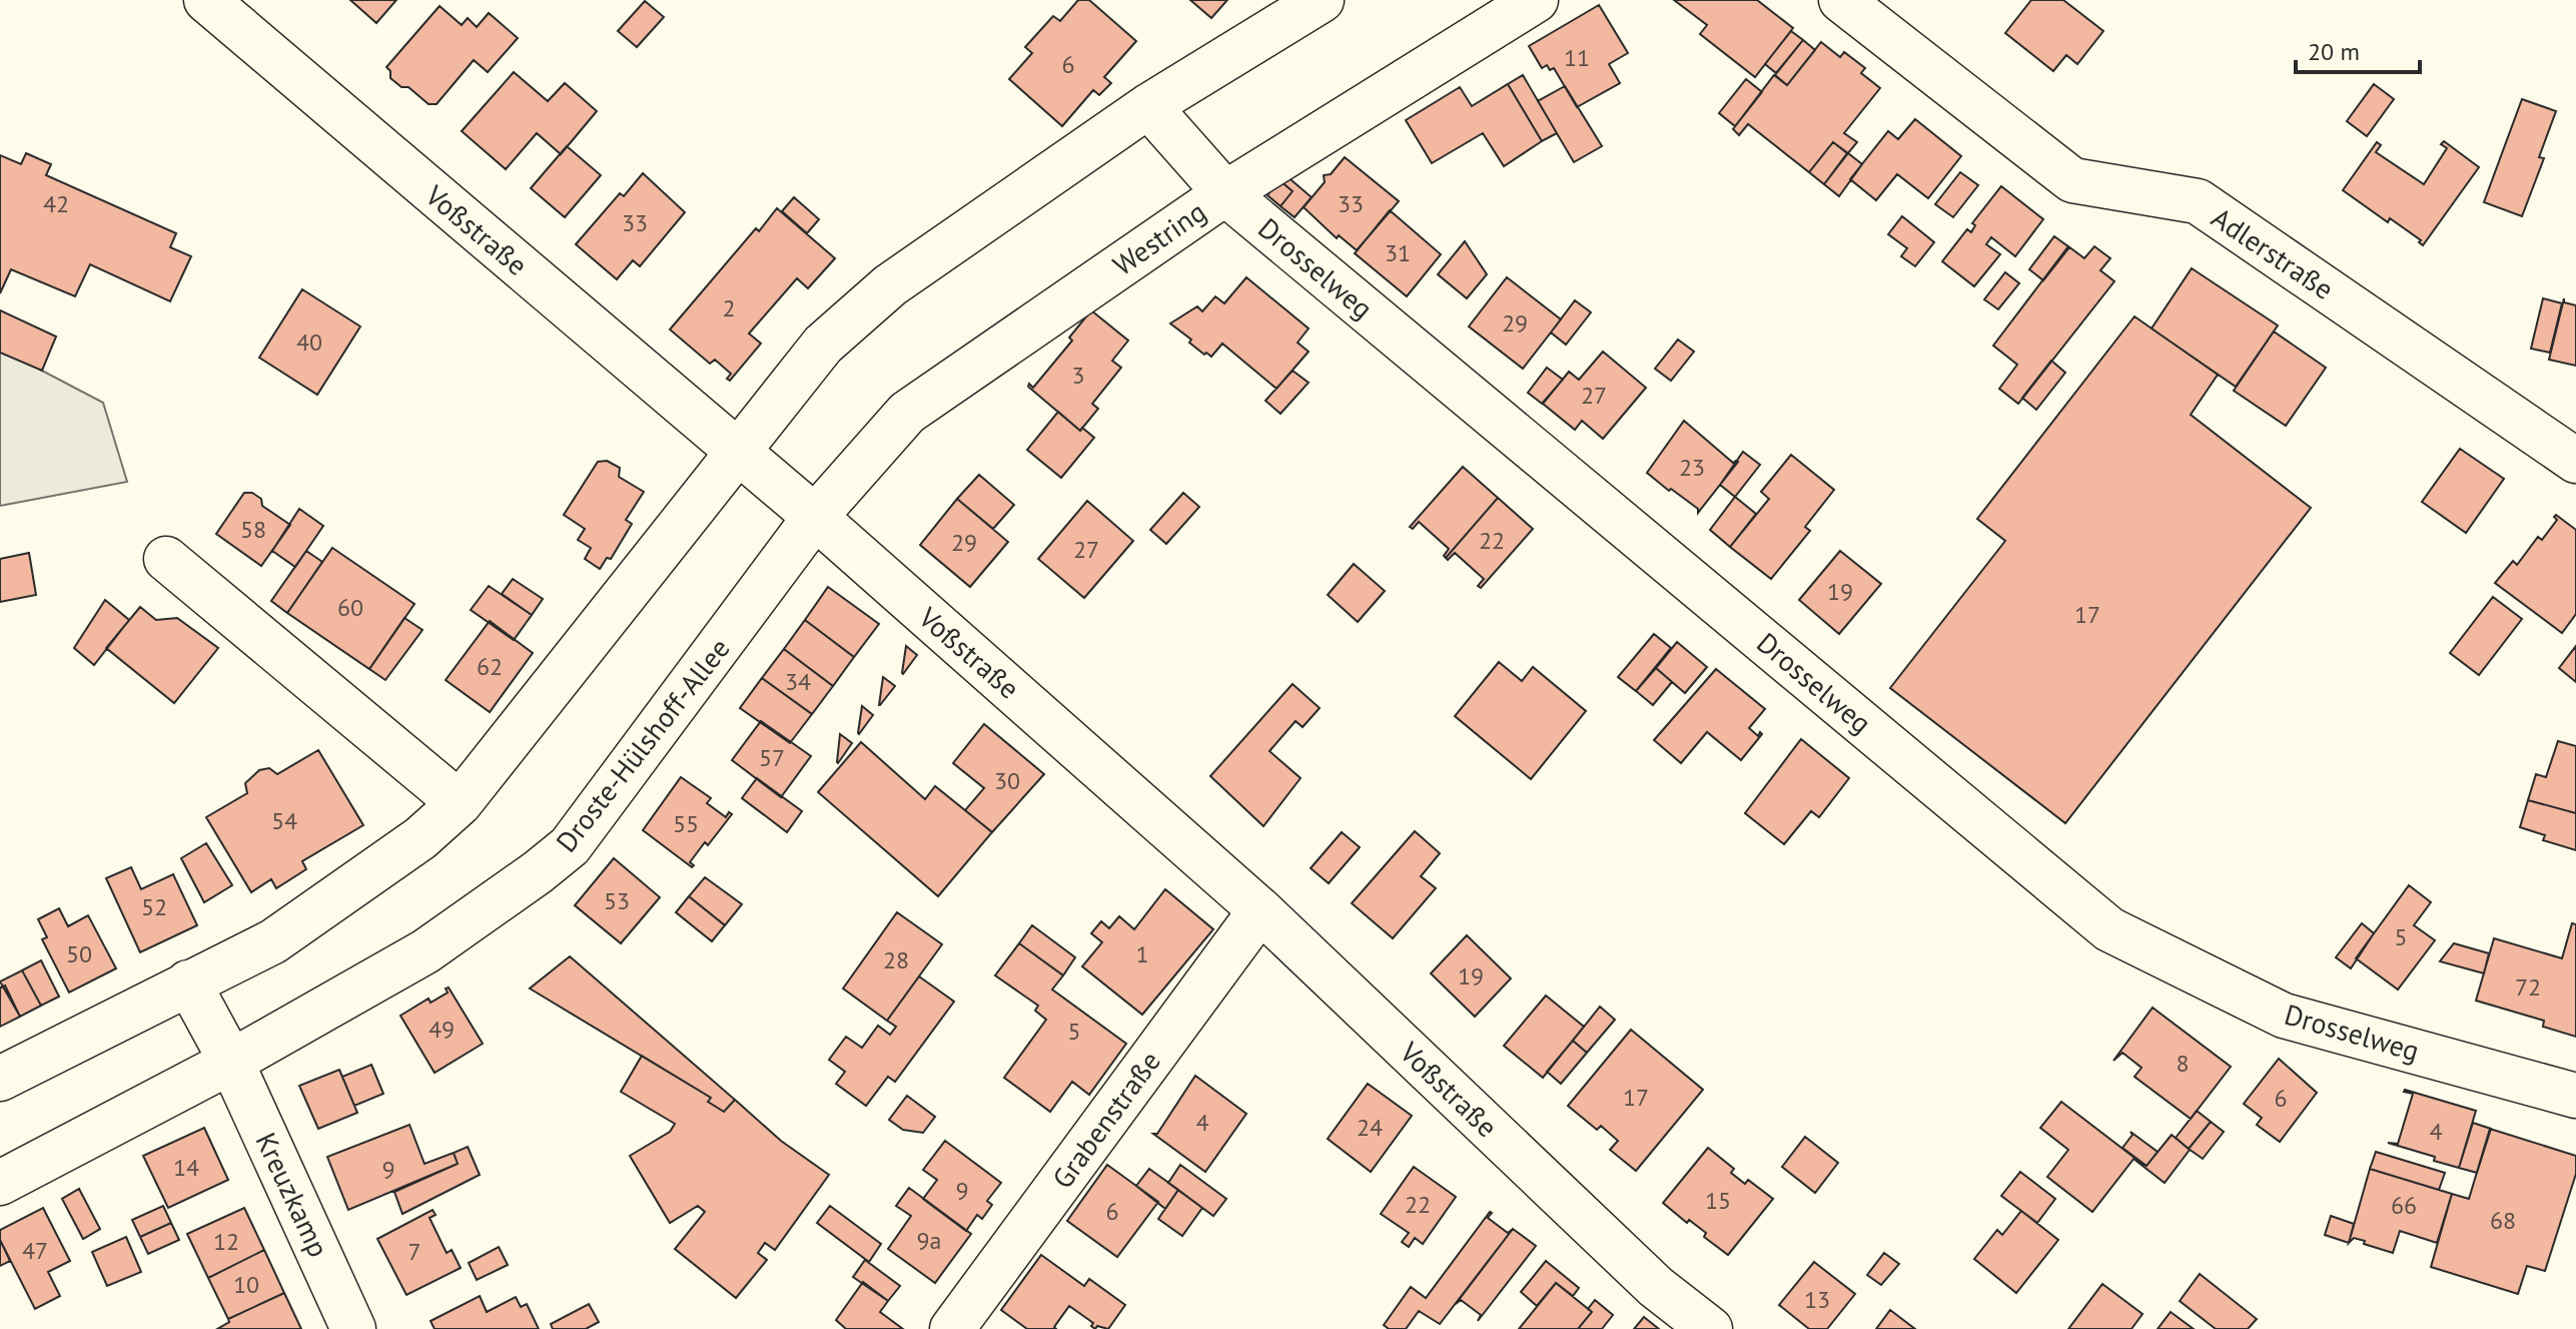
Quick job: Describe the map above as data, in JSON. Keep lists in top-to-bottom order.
{
  "streets": {
    "street": [
      "Voßstraße",
      "Westring",
      "Adlerstraße",
      "Drosselweg",
      "Droste-Hülshoff-Allee",
      "Grabenstraße",
      "Kreuzkamp"
    ]
  },
  "crossings": [
    ["Voßstraße", "Westring"],
    ["Voßstraße", "Droste-Hülshoff-Allee"],
    ["Voßstraße", "Grabenstraße"],
    ["Westring", "Drosselweg"],
    ["Westring", "Droste-Hülshoff-Allee"],
    ["Droste-Hülshoff-Allee", "Kreuzkamp"]
  ],
  "house_numbers": [
    "11",
    "6",
    "42",
    "33",
    "33",
    "31",
    "2",
    "29",
    "40",
    "3",
    "27",
    "23",
    "58",
    "22",
    "29",
    "27",
    "19",
    "60",
    "17",
    "62",
    "34",
    "57",
    "30",
    "54",
    "55",
    "53",
    "52",
    "5",
    "50",
    "1",
    "28",
    "19",
    "72",
    "49",
    "5",
    "8",
    "17",
    "6",
    "4",
    "24",
    "4",
    "14",
    "9",
    "9",
    "15",
    "22",
    "66",
    "6",
    "68",
    "9a",
    "12",
    "47",
    "7",
    "10",
    "13"
  ],
  "scale_bar": "20 m"
}
